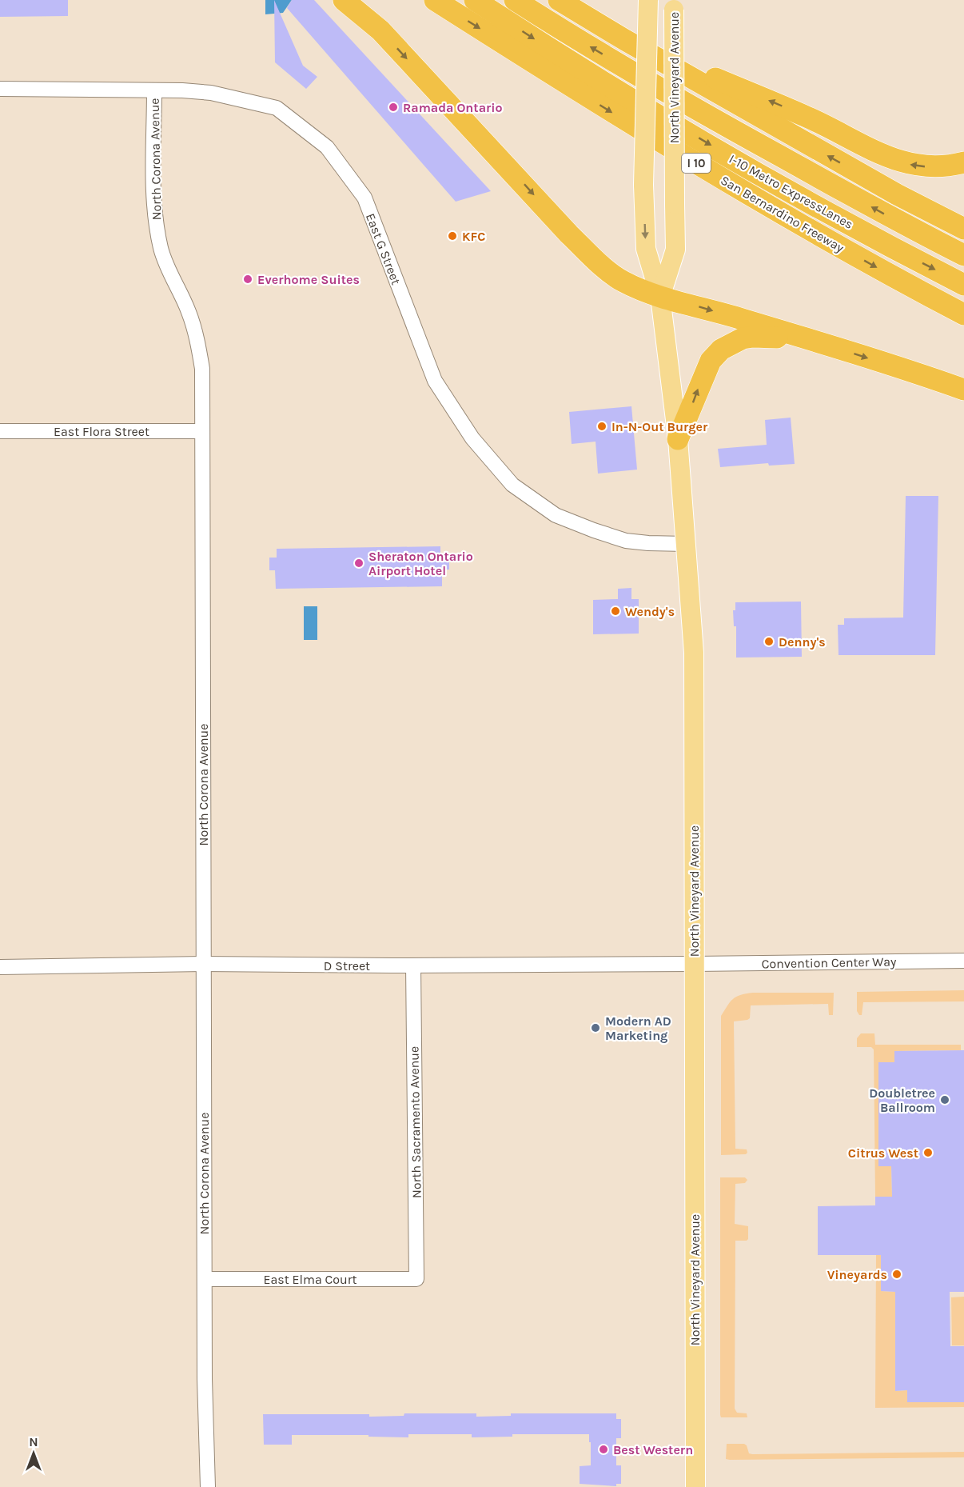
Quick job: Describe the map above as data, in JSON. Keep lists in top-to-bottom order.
{
  "streets": {
    "highway": ["I 10", "I-10 Metro ExpressLanes", "San Bernardino Freeway"],
    "main road": ["North Vineyard Avenue"],
    "street": [
      "North Corona Avenue",
      "East G Street",
      "East Flora Street",
      "Convention Center Way",
      "D Street",
      "North Sacramento Avenue",
      "East Elma Court"
    ]
  },
  "crossings": [
    ["North Vineyard Avenue", "East G Street"],
    ["North Vineyard Avenue", "Convention Center Way"],
    ["North Vineyard Avenue", "D Street"],
    ["North Corona Avenue", "East G Street"],
    ["North Corona Avenue", "East Flora Street"],
    ["North Corona Avenue", "D Street"],
    ["North Corona Avenue", "East Elma Court"],
    ["Convention Center Way", "D Street"],
    ["D Street", "North Sacramento Avenue"],
    ["North Sacramento Avenue", "East Elma Court"]
  ],
  "places": [
    "Ramada Ontario",
    "KFC",
    "Everhome Suites",
    "In-N-Out Burger",
    "Sheraton Ontario Airport Hotel",
    "Wendy's",
    "Denny's",
    "Modern AD Marketing",
    "Doubletree Ballroom",
    "Citrus West",
    "Vineyards",
    "Best Western"
  ],
  "north": "top"
}
